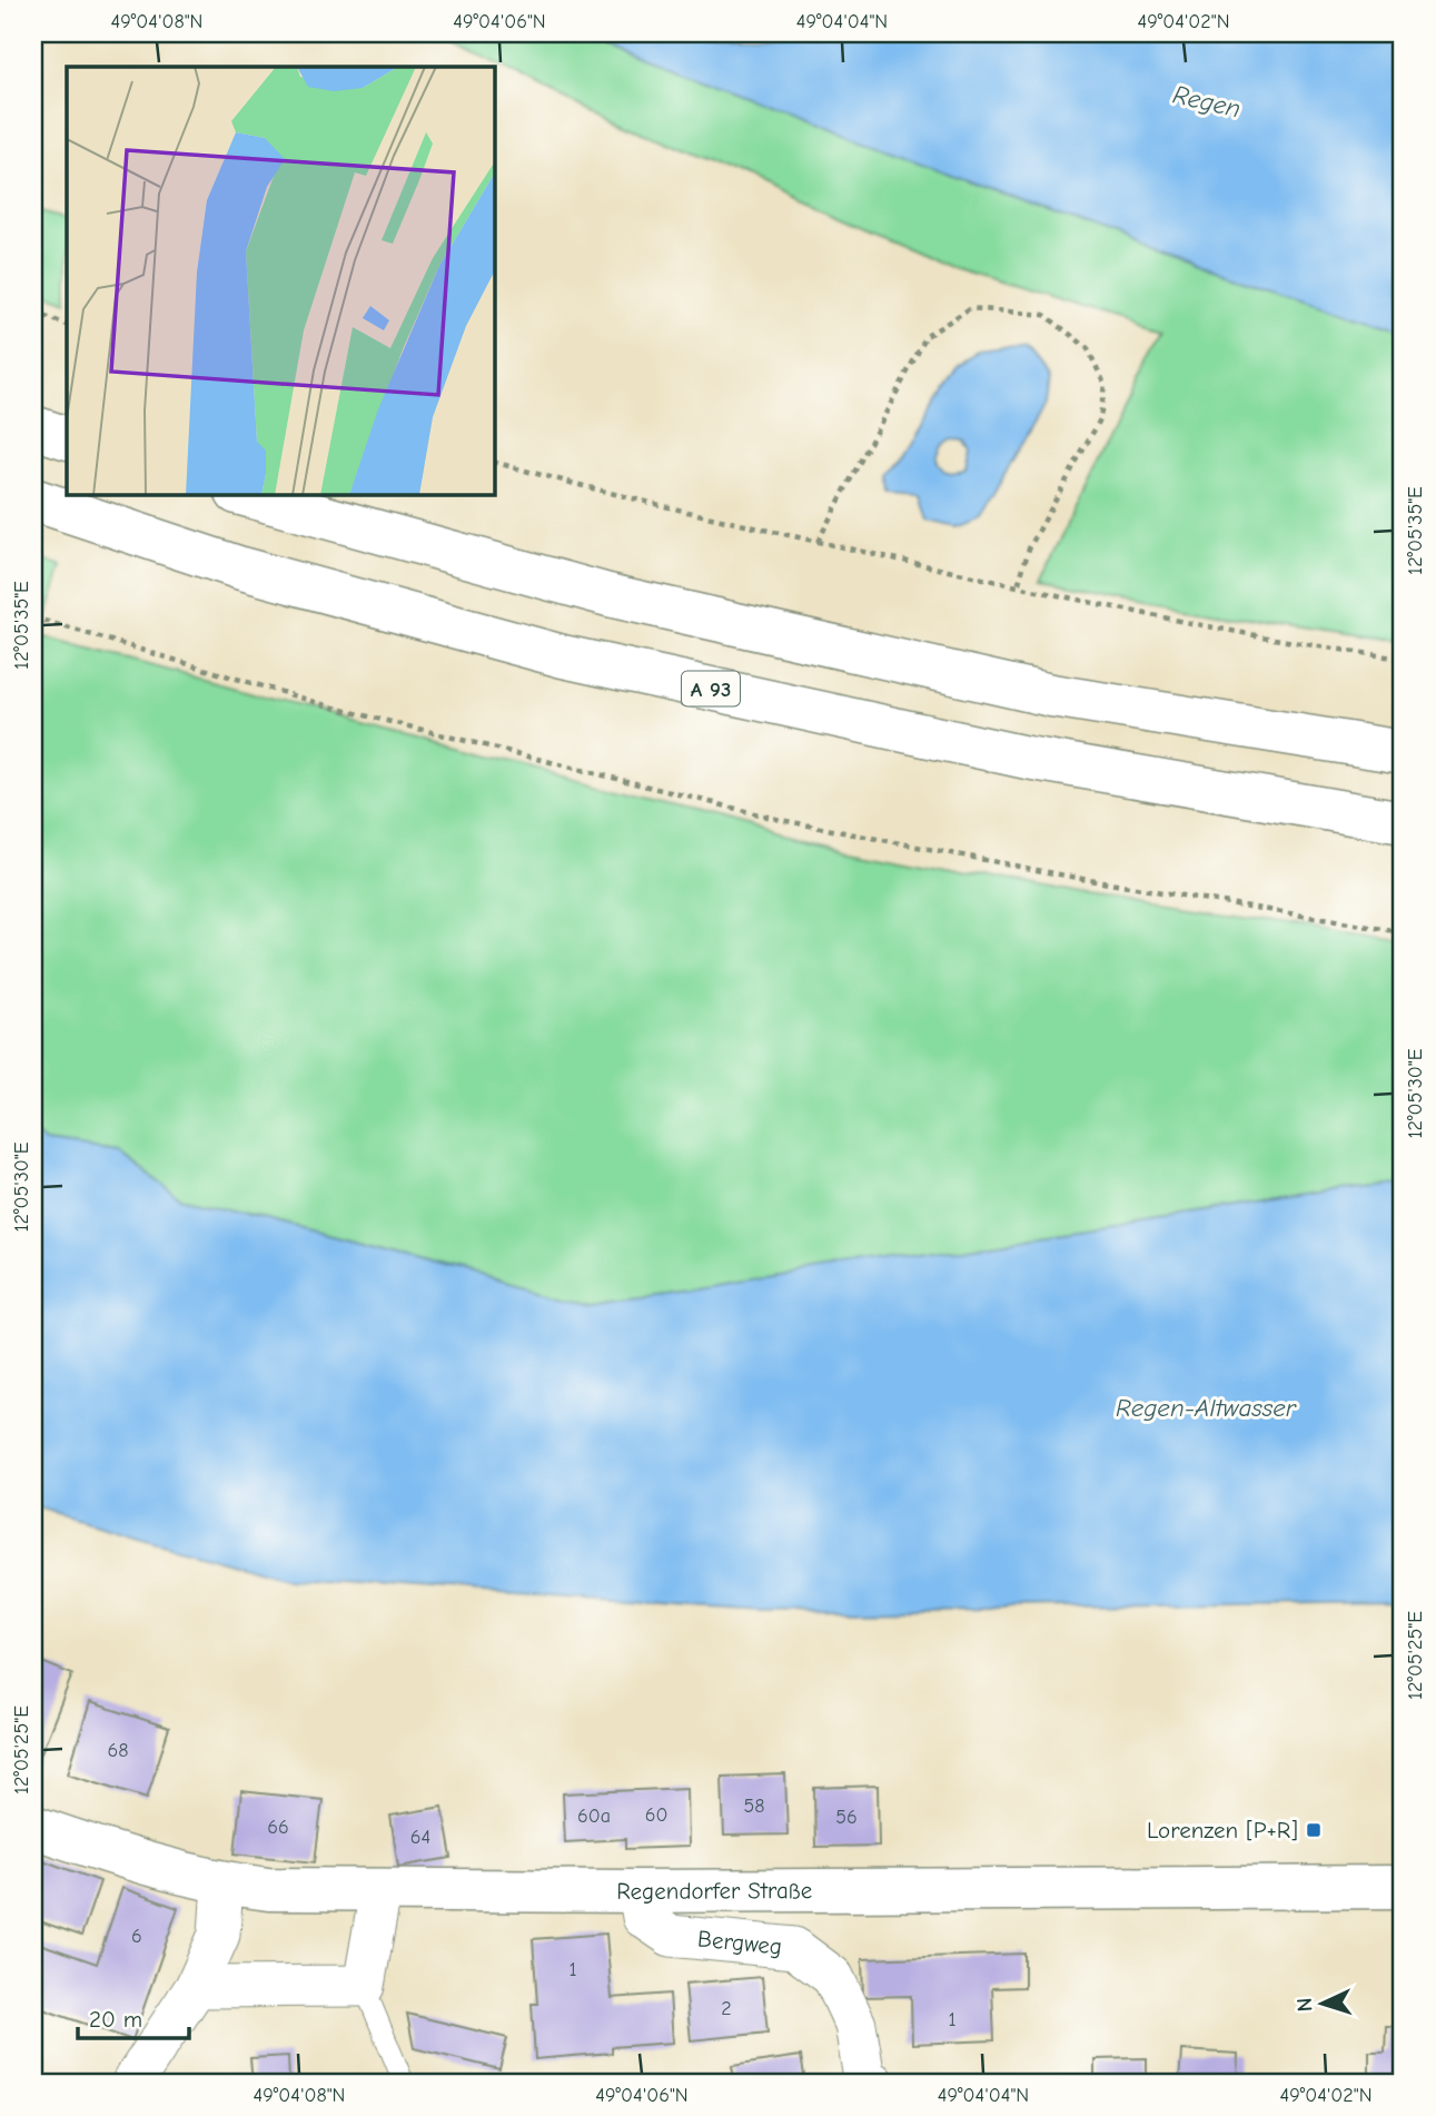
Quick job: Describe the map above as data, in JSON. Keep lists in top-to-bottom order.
{
  "streets": {
    "main road": ["A 93", "Regendorfer Straße"],
    "street": ["Bergweg"]
  },
  "crossings": [
    ["Regendorfer Straße", "Bergweg"]
  ],
  "water": ["Regen", "Regen-Altwasser"],
  "places": {
    "transit": ["Lorenzen [P+R]"]
  },
  "house_numbers": [
    "68",
    "58",
    "60",
    "60a",
    "56",
    "66",
    "64",
    "6",
    "1",
    "2",
    "1"
  ],
  "scale_bar": "20 m",
  "north": "left",
  "coordinates": [
    "49°04'08\"N",
    "49°04'06\"N",
    "49°04'04\"N",
    "49°04'02\"N",
    "12°05'35\"E",
    "12°05'30\"E",
    "12°05'25\"E"
  ]
}
